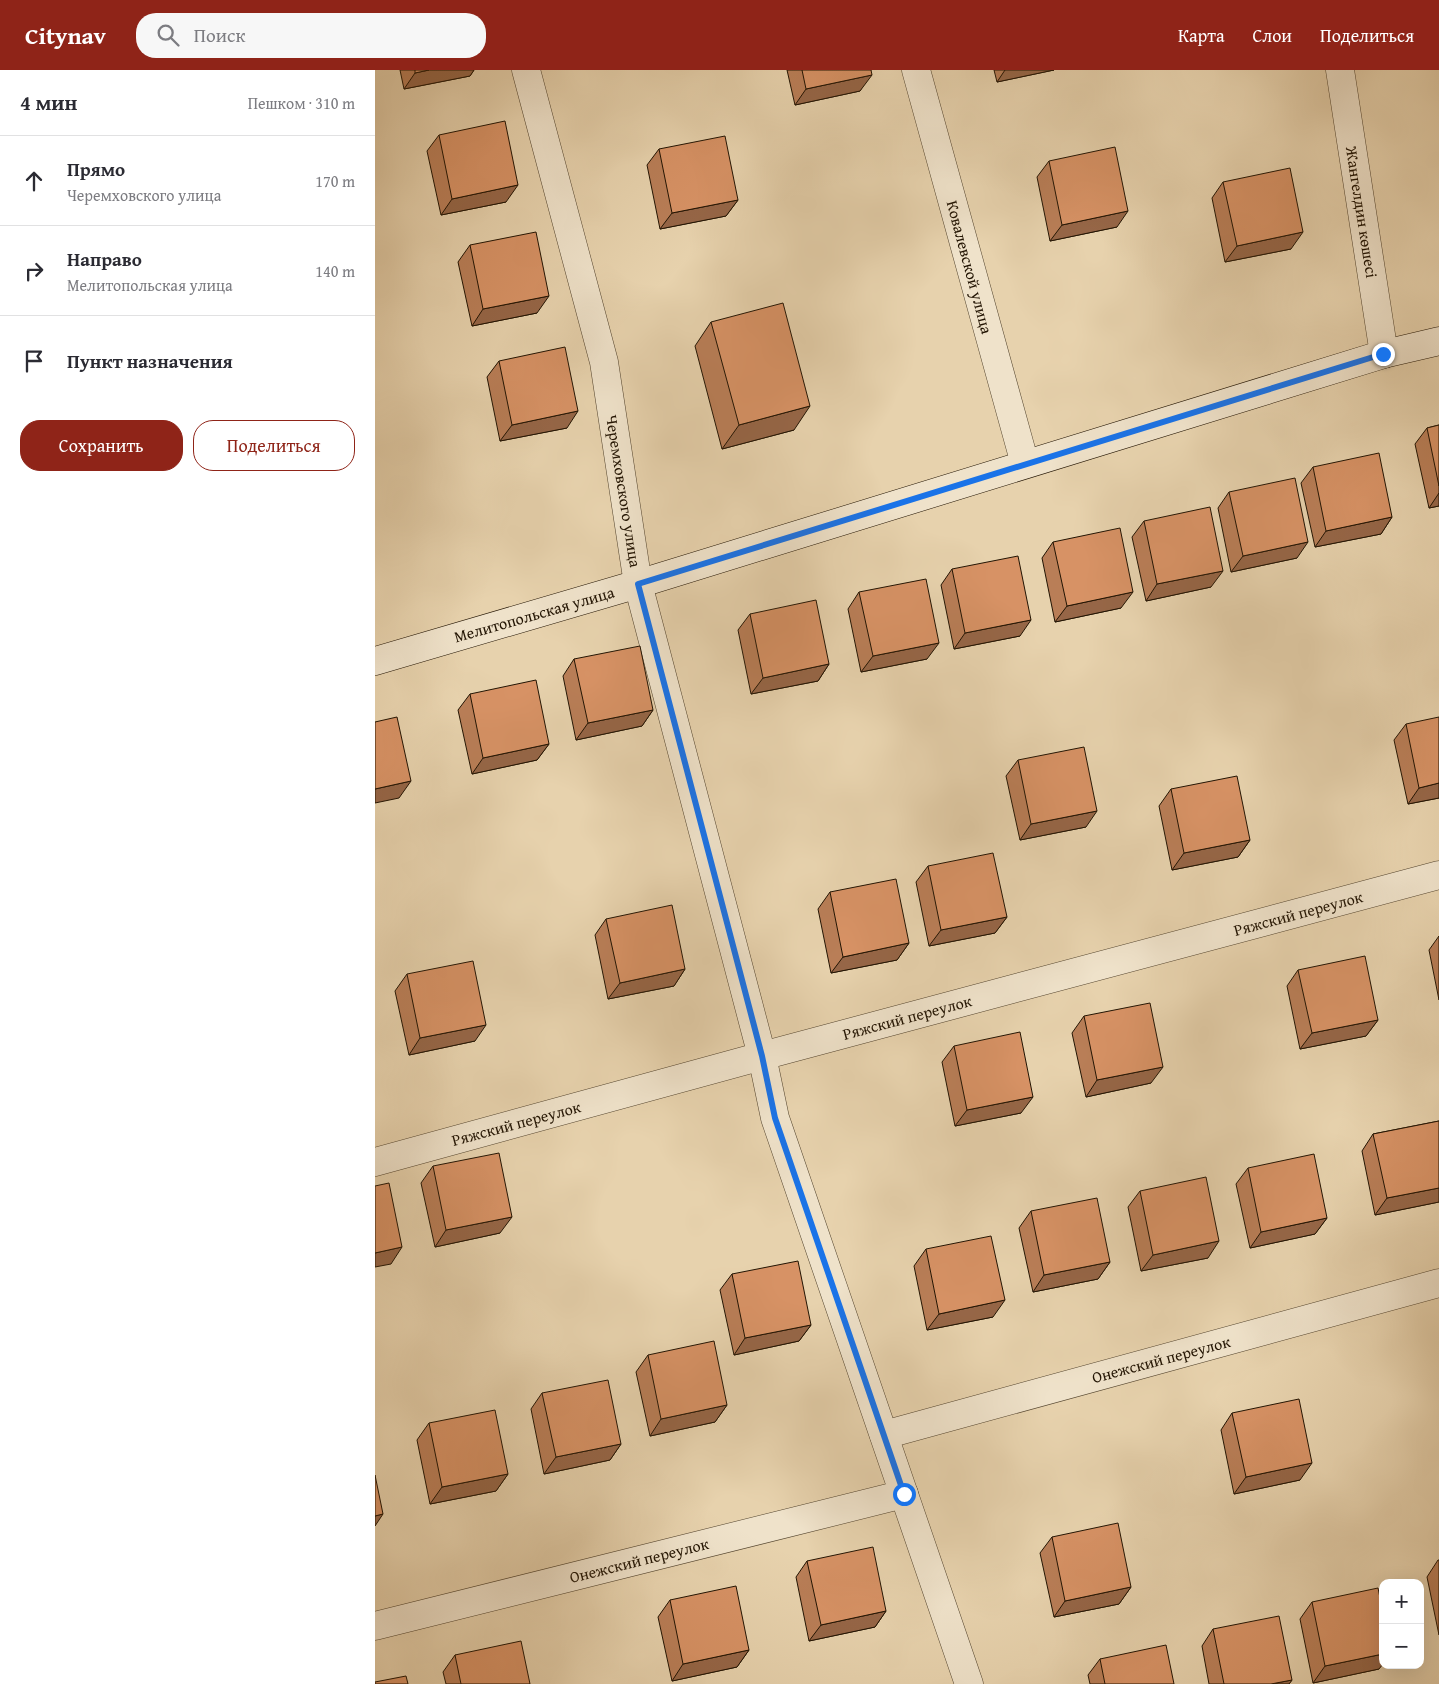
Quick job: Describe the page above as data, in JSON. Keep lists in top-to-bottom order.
{
  "streets": {
    "street": [
      "Жангелдин көшесі",
      "Ковалевской улица",
      "Черемховского улица",
      "Мелитопольская улица",
      "Ряжский переулок",
      "Онежский переулок"
    ]
  },
  "crossings": [
    ["Жангелдин көшесі", "Мелитопольская улица"],
    ["Ковалевской улица", "Мелитопольская улица"],
    ["Черемховского улица", "Мелитопольская улица"],
    ["Черемховского улица", "Ряжский переулок"],
    ["Черемховского улица", "Онежский переулок"]
  ],
  "page": {
    "header": "Citynav",
    "search": "Поиск",
    "nav": ["Карта", "Слои", "Поделиться"],
    "heading": ["4 мин", "Пешком · 310 m"],
    "list": [
      ["Прямо", "Черемховского улица", "170 m"],
      ["Направо", "Мелитопольская улица", "140 m"],
      "Пункт назначения"
    ],
    "buttons": ["Сохранить", "Поделиться"],
    "map_buttons": ["+", "−"]
  }
}
